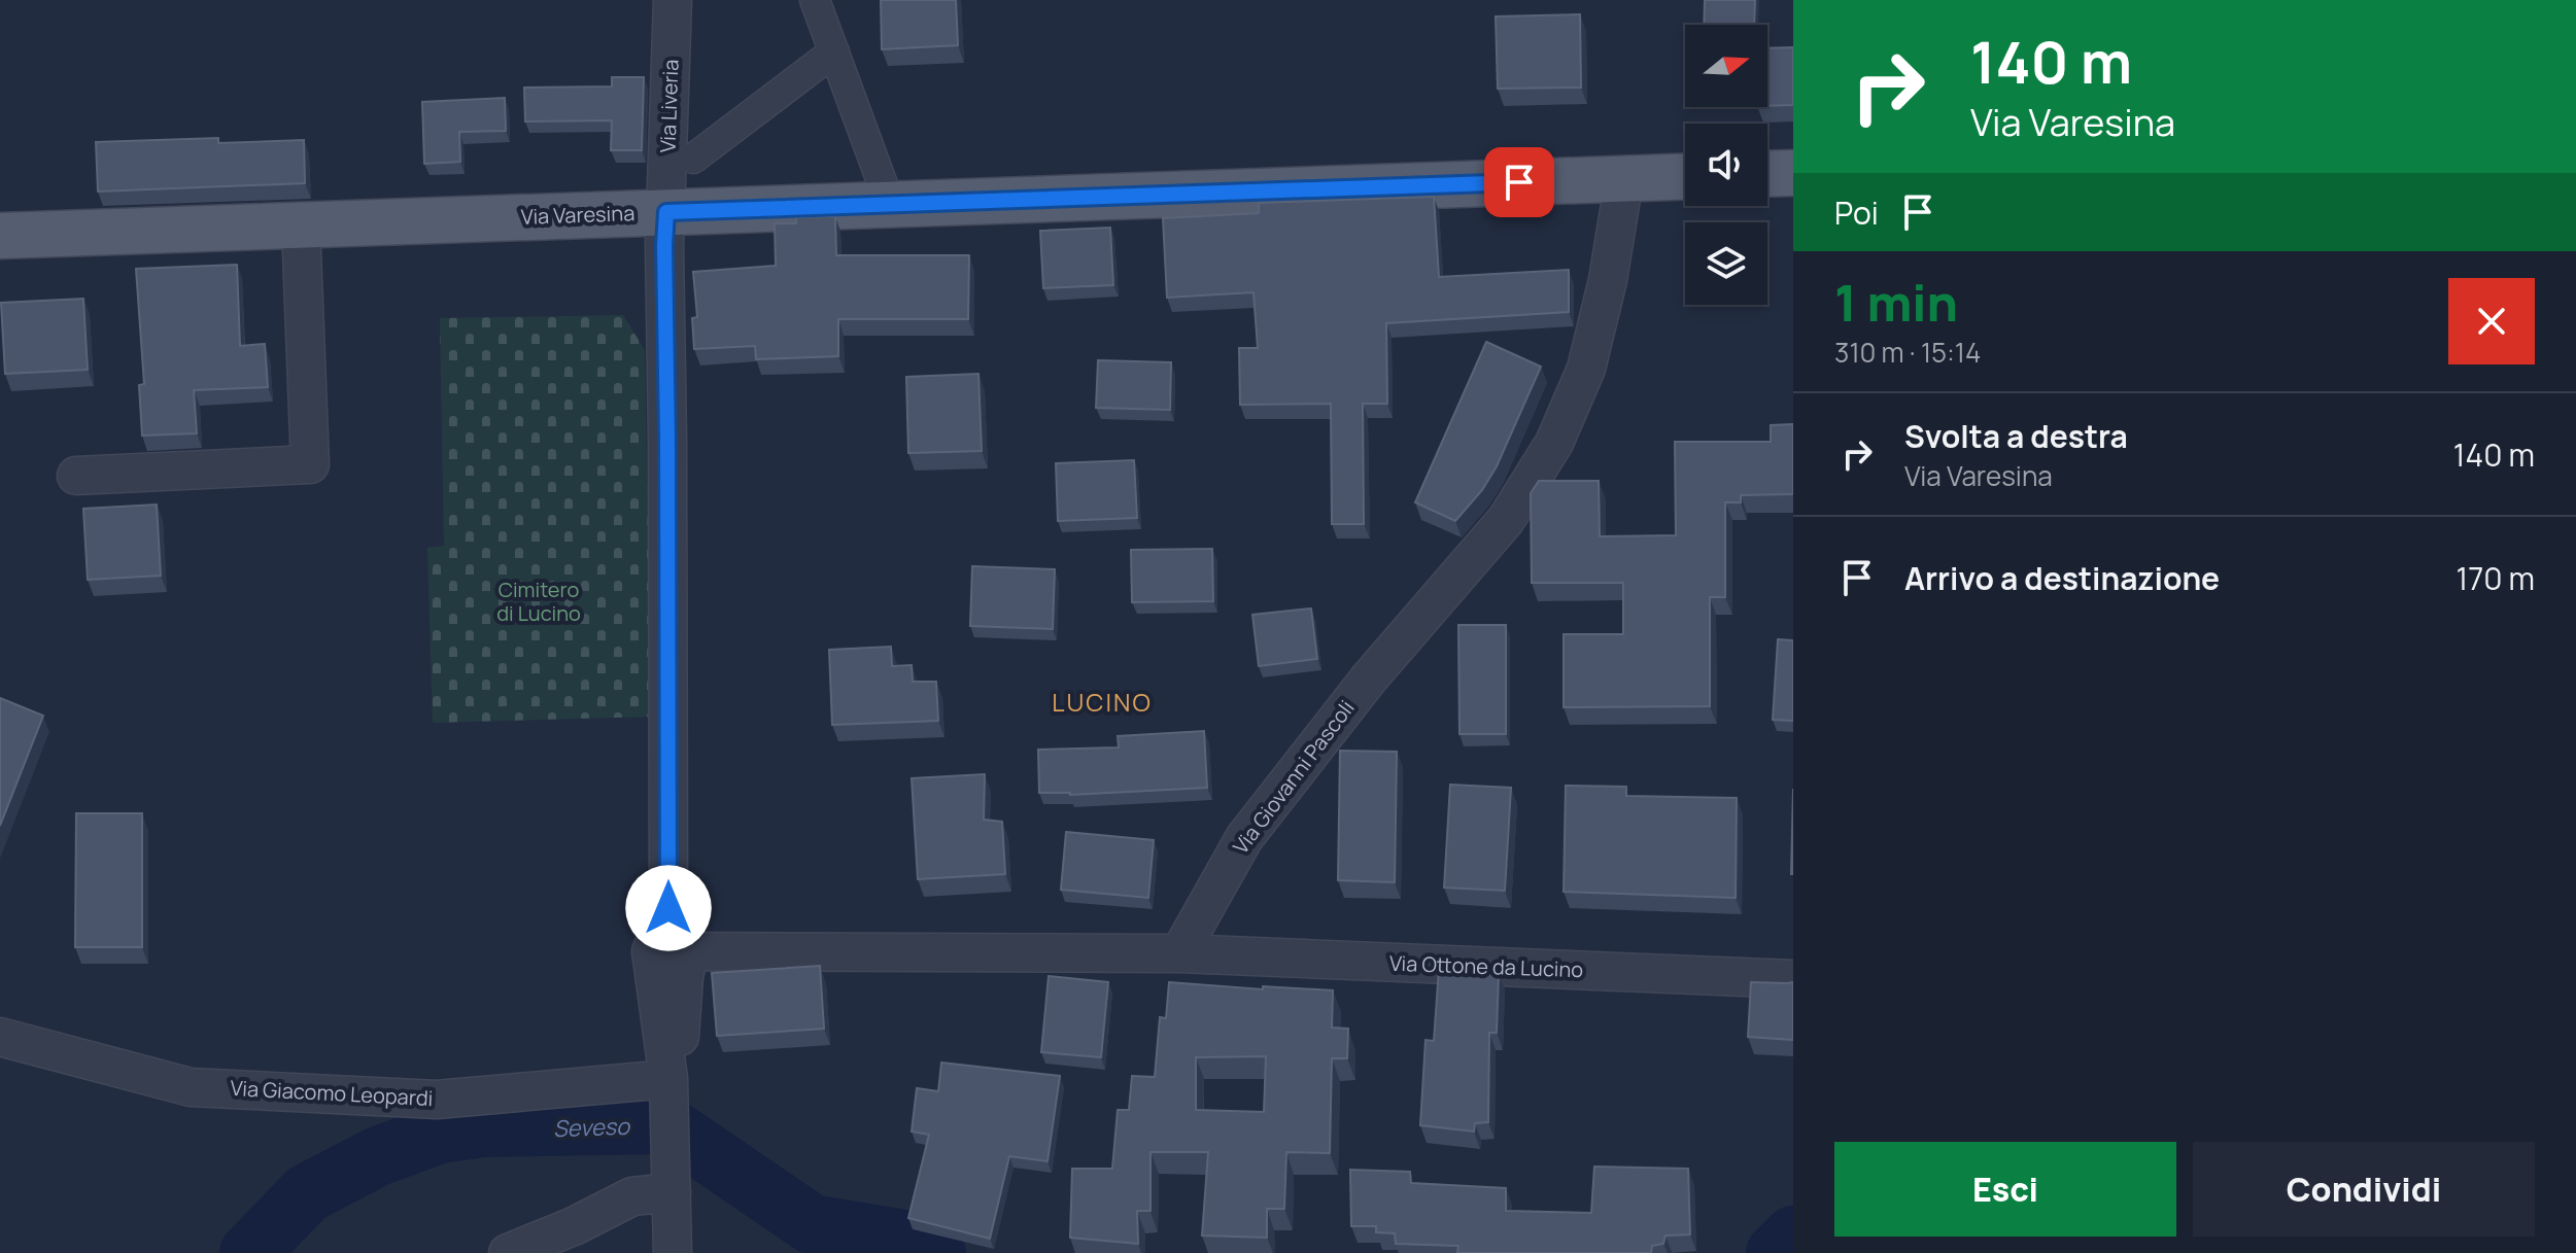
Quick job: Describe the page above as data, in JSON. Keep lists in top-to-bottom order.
{
  "streets": {
    "main road": ["Via Varesina"],
    "street": [
      "Via Liveria",
      "Via Giovanni Pascoli",
      "Via Ottone da Lucino",
      "Via Giacomo Leopardi"
    ]
  },
  "crossings": [
    ["Via Liveria", "Via Varesina"],
    ["Via Varesina", "Via Giovanni Pascoli"],
    ["Via Giovanni Pascoli", "Via Ottone da Lucino"]
  ],
  "districts": ["LUCINO"],
  "water": ["Seveso"],
  "parks": ["Cimitero di Lucino"],
  "north": "right",
  "page": {
    "turn": ["140 m", "Via Varesina"],
    "then": "Poi",
    "heading": ["1 min", "310 m · 15:14"],
    "list": [
      {
        "name": "Svolta a destra",
        "note": "Via Varesina",
        "value": "140 m"
      },
      {
        "name": "Arrivo a destinazione",
        "value": "170 m"
      }
    ],
    "buttons": ["Esci", "Condividi"]
  }
}
